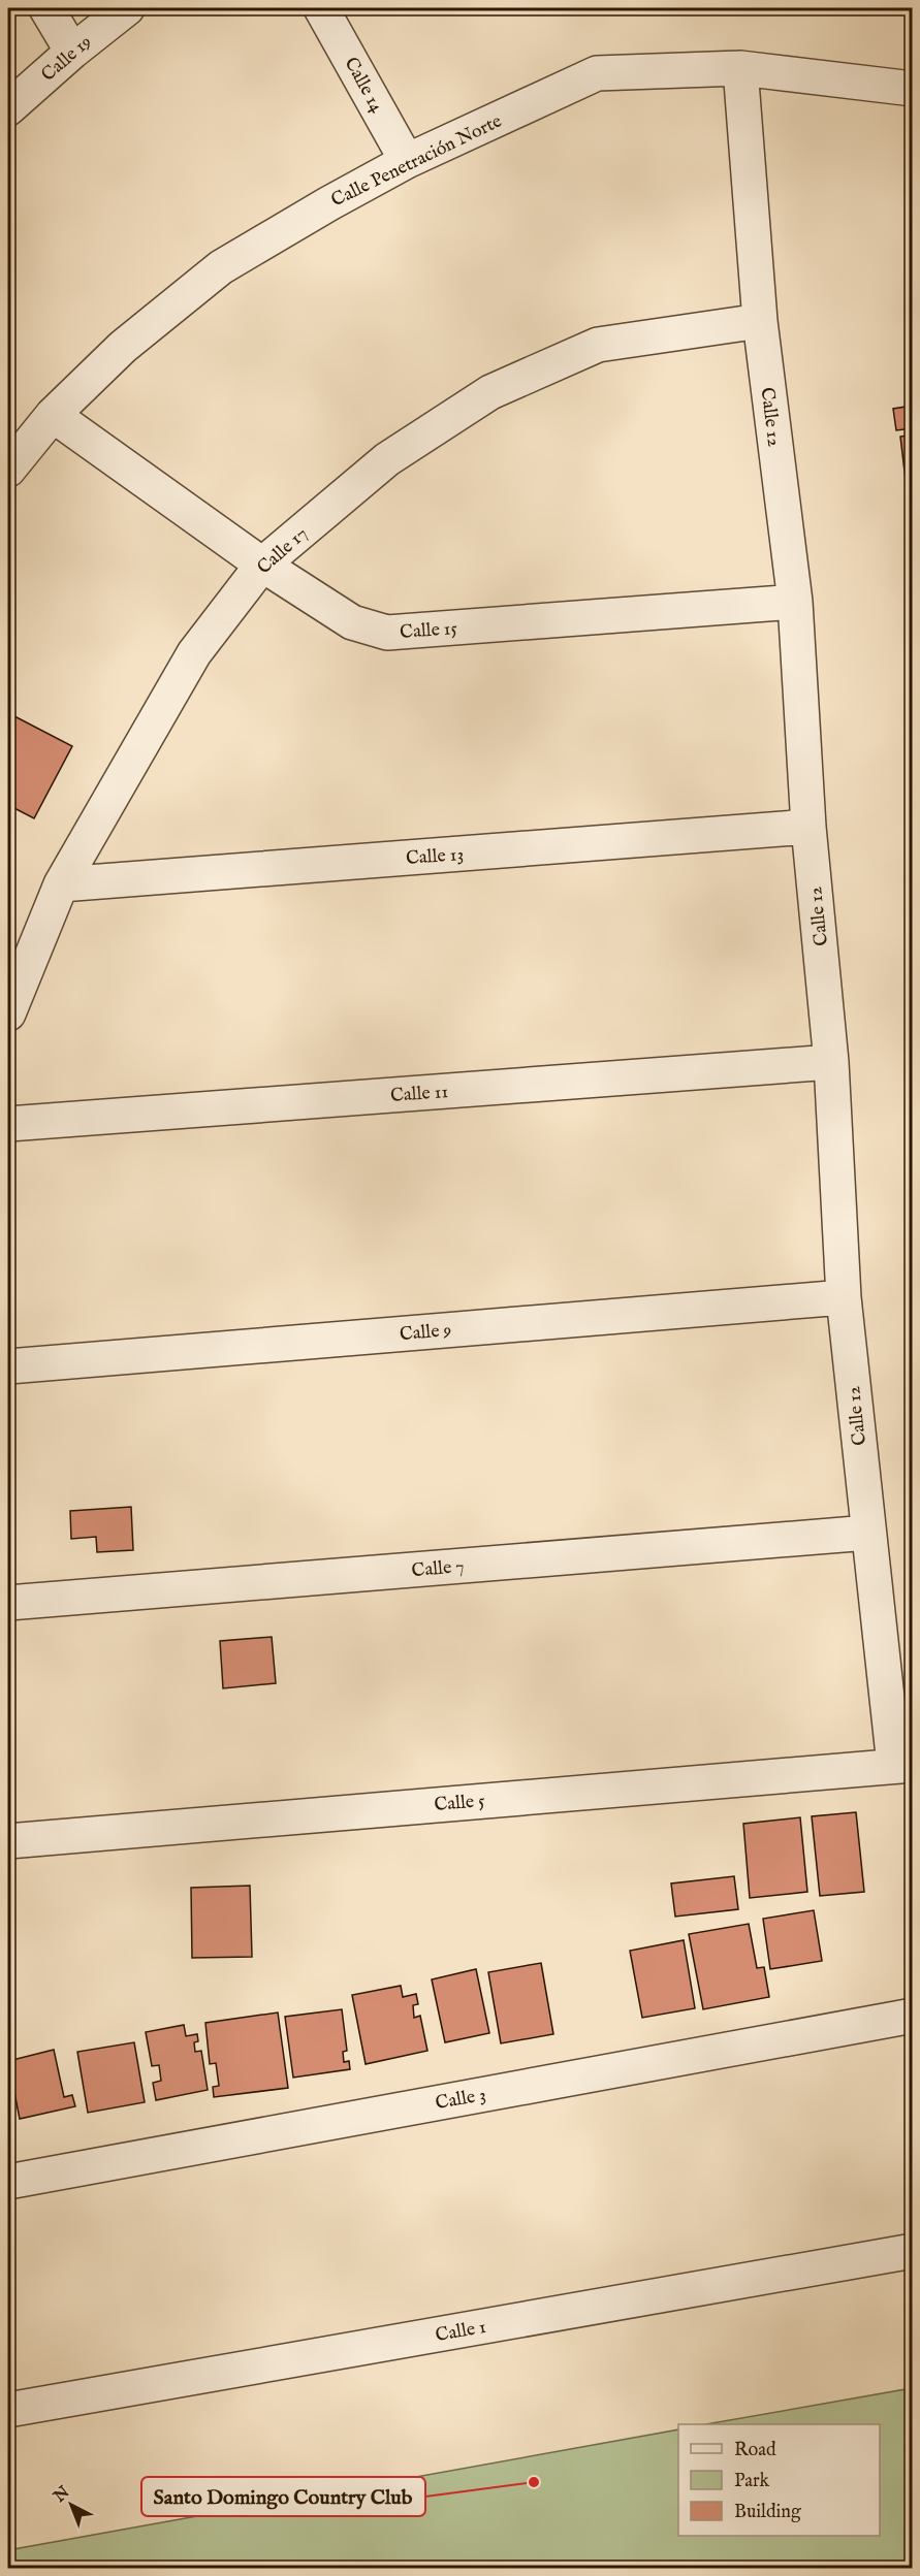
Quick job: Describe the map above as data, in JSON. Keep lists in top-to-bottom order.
{
  "streets": {
    "street": [
      "Calle 19",
      "Calle 14",
      "Calle Penetración Norte",
      "Calle 12",
      "Calle 17",
      "Calle 15",
      "Calle 13",
      "Calle 11",
      "Calle 9",
      "Calle 7",
      "Calle 5",
      "Calle 3",
      "Calle 1"
    ]
  },
  "crossings": [
    ["Calle 14", "Calle Penetración Norte"],
    ["Calle Penetración Norte", "Calle 12"],
    ["Calle Penetración Norte", "Calle 15"],
    ["Calle 12", "Calle 17"],
    ["Calle 12", "Calle 15"],
    ["Calle 12", "Calle 13"],
    ["Calle 12", "Calle 11"],
    ["Calle 12", "Calle 9"],
    ["Calle 12", "Calle 7"],
    ["Calle 12", "Calle 5"],
    ["Calle 17", "Calle 15"],
    ["Calle 17", "Calle 13"]
  ],
  "places": ["Santo Domingo Country Club"],
  "legend": ["Road", "Park", "Building"],
  "north": "top left"
}
